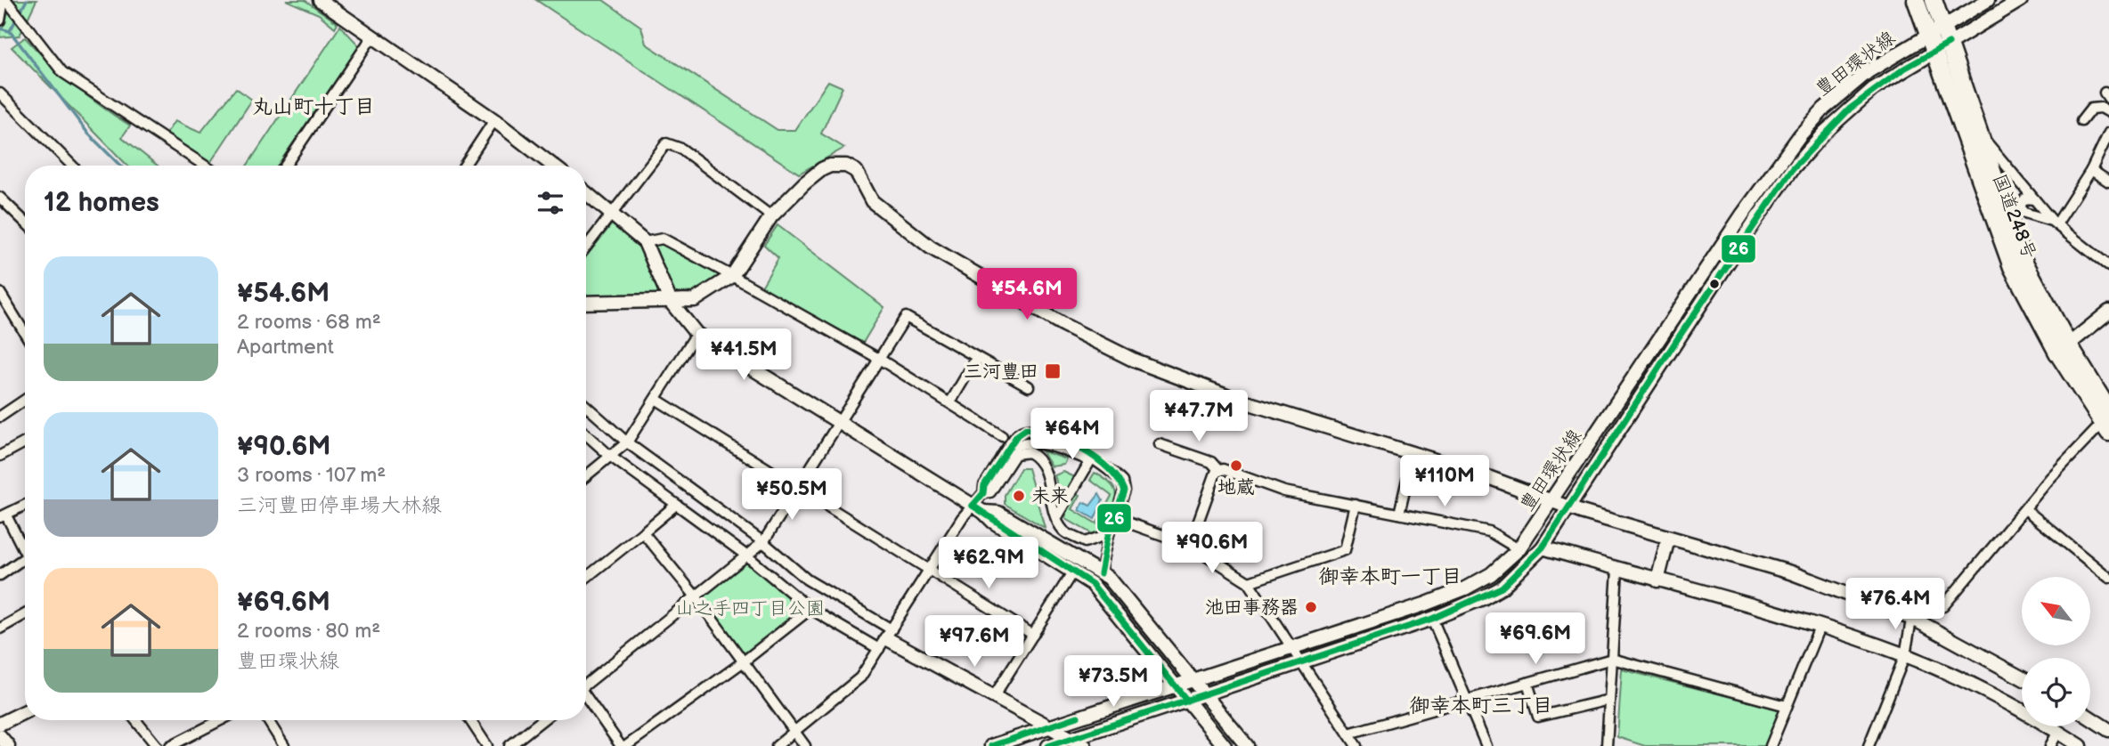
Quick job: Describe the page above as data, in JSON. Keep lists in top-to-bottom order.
{
  "streets": {
    "highway": ["国道248号"],
    "street": ["豊田環状線"]
  },
  "crossings": [
    ["豊田環状線", "国道248号"]
  ],
  "districts": ["丸山町十丁目", "御幸本町一丁目", "御幸本町三丁目"],
  "parks": ["山之手四丁目公園"],
  "places": {
    "transit": ["三河豊田"],
    "other": ["地蔵", "未来", "池田事務器"]
  },
  "lines": ["transit line 26"],
  "north": "top left",
  "page": {
    "heading": "12 homes",
    "list": [
      {
        "name": "¥54.6M",
        "note": "2 rooms · 68 m² · Apartment"
      },
      {
        "name": "¥90.6M",
        "note": "3 rooms · 107 m² · 三河豊田停車場大林線"
      },
      {
        "name": "¥69.6M",
        "note": "2 rooms · 80 m² · 豊田環状線"
      }
    ],
    "price": [
      "¥54.6M",
      "¥41.5M",
      "¥47.7M",
      "¥64M",
      "¥110M",
      "¥50.5M",
      "¥90.6M",
      "¥62.9M",
      "¥76.4M",
      "¥69.6M",
      "¥97.6M",
      "¥73.5M"
    ]
  }
}
